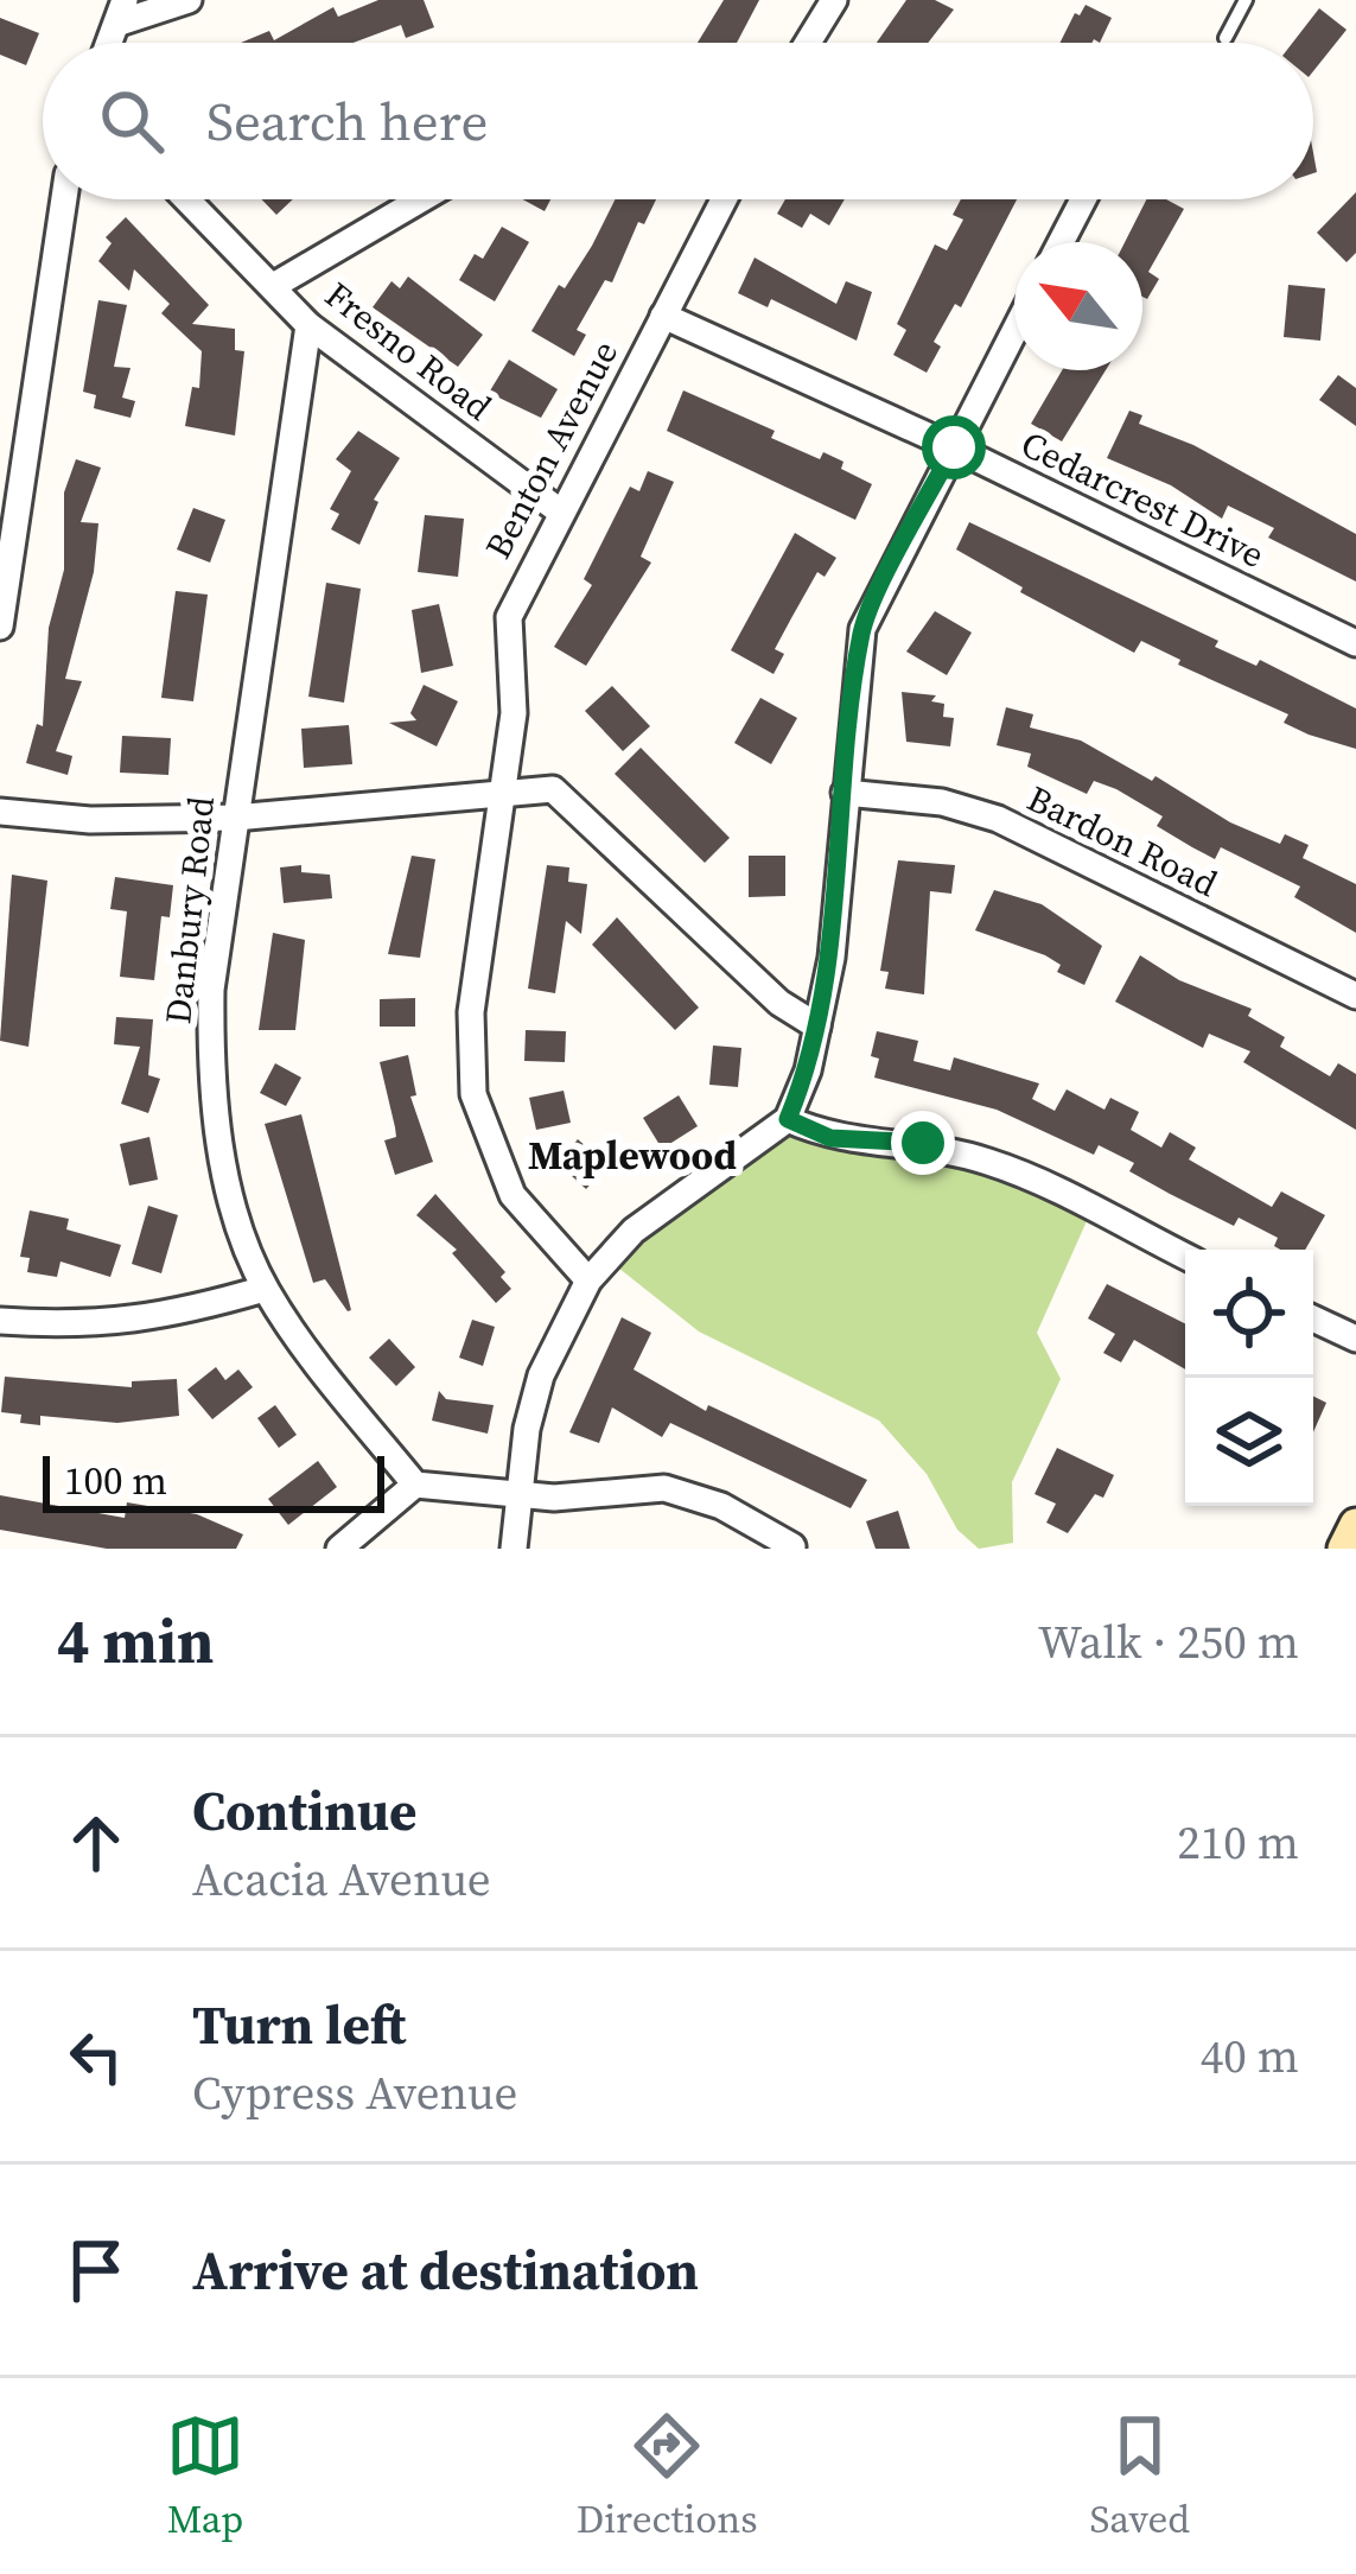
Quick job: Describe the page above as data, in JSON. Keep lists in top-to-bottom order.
{
  "streets": {
    "street": [
      "Fresno Road",
      "Benton Avenue",
      "Cedarcrest Drive",
      "Bardon Road",
      "Danbury Road"
    ]
  },
  "crossings": [
    ["Fresno Road", "Benton Avenue"],
    ["Fresno Road", "Danbury Road"],
    ["Benton Avenue", "Cedarcrest Drive"]
  ],
  "districts": ["Maplewood"],
  "scale_bar": "100 m",
  "north": "top left",
  "page": {
    "search": "Search here",
    "scale": "100 m",
    "heading": ["4 min", "Walk · 250 m"],
    "list": [
      ["Continue", "Acacia Avenue", "210 m"],
      ["Turn left", "Cypress Avenue", "40 m"],
      "Arrive at destination"
    ],
    "nav": ["Map", "Directions", "Saved"]
  }
}
